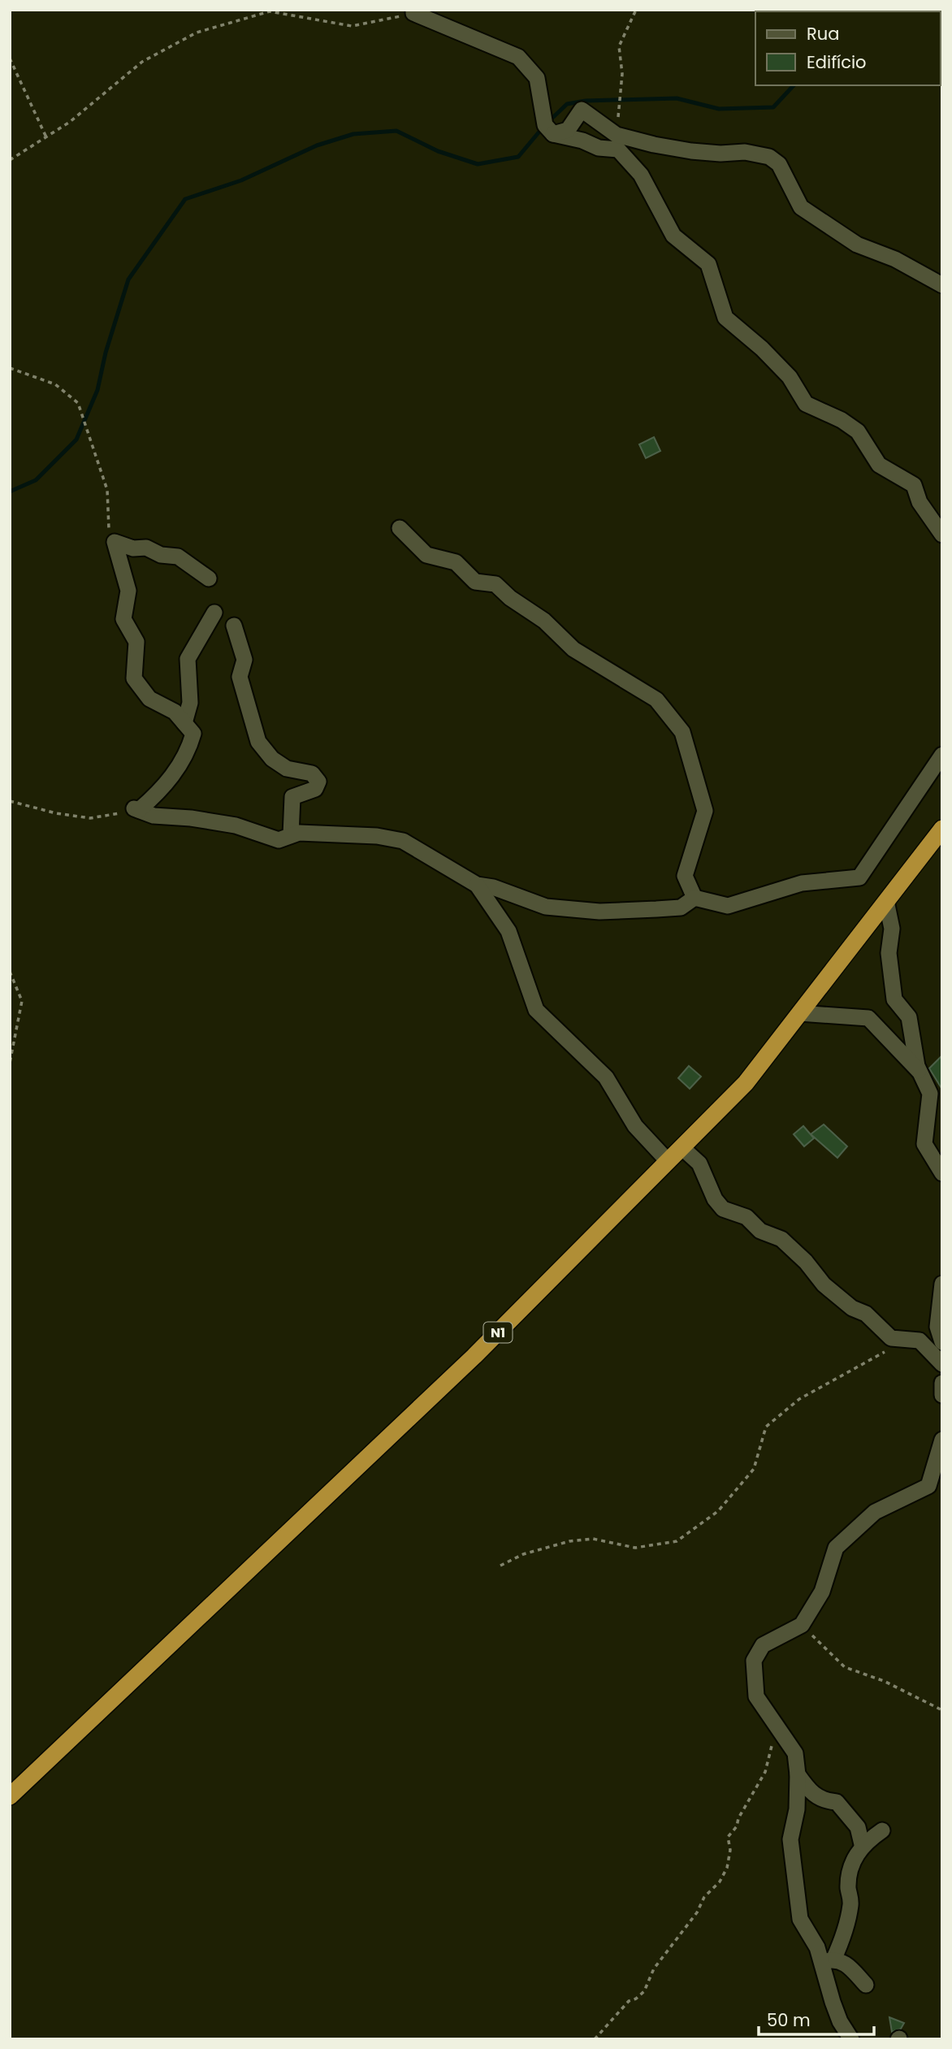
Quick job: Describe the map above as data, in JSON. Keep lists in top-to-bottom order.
{
  "streets": {
    "highway": ["N1"]
  },
  "legend": ["Rua", "Edifício"],
  "scale_bar": "50 m"
}
